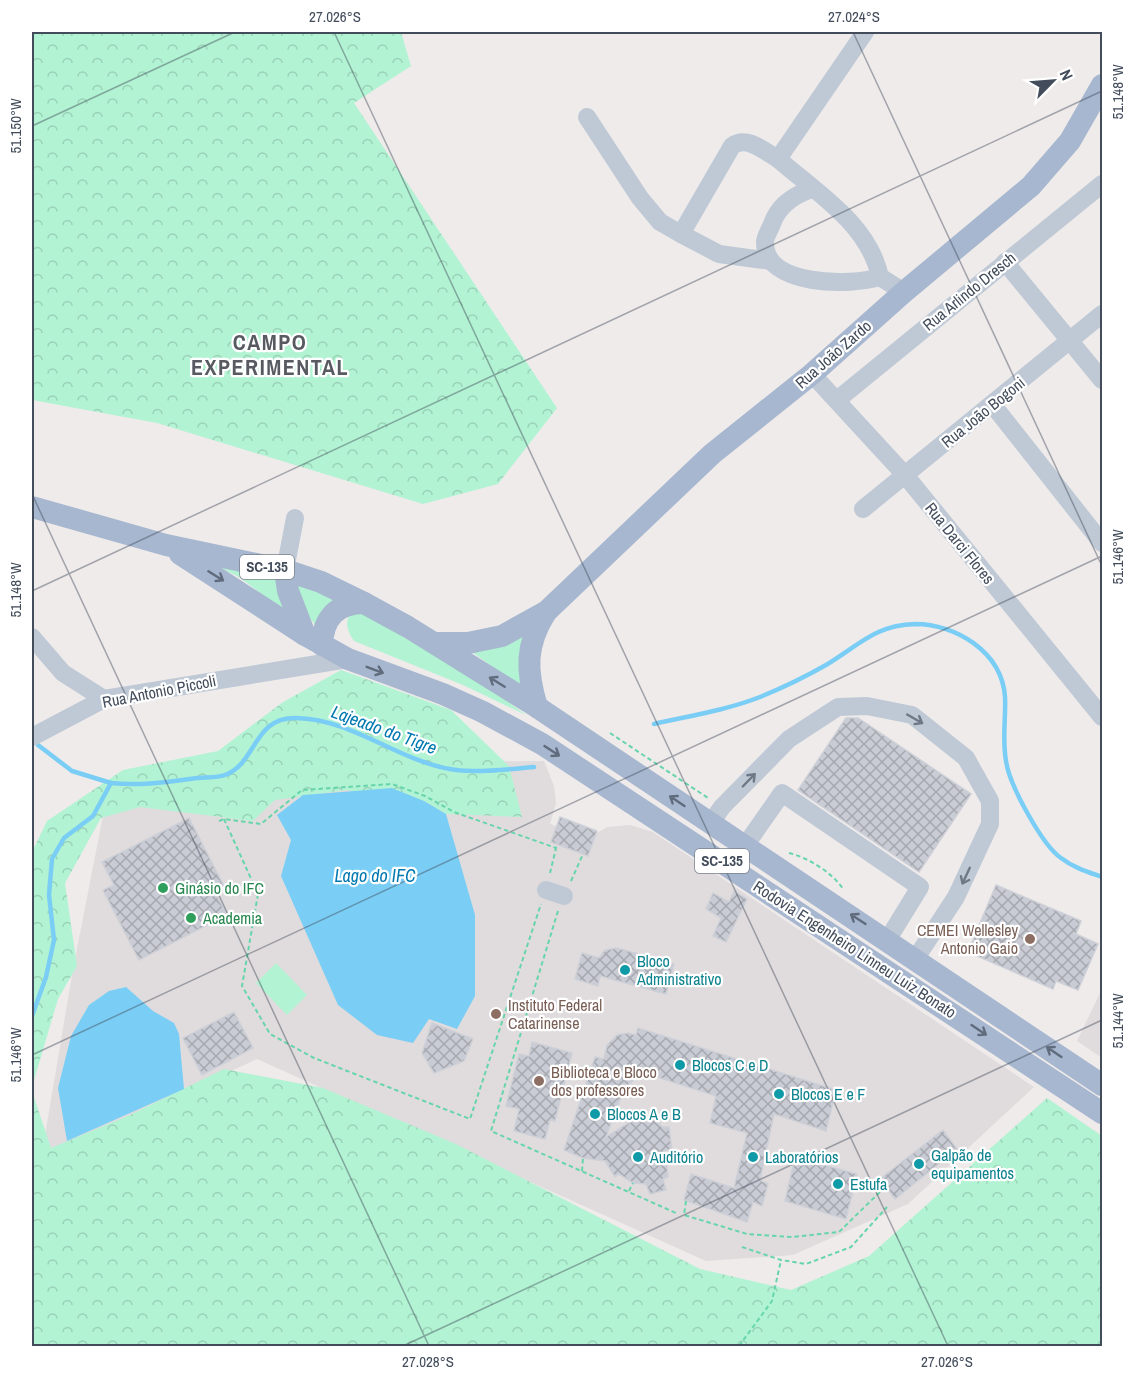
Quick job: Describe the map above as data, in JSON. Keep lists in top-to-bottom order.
{
  "streets": {
    "main road": ["Rua João Zardo", "SC-135", "Rodovia Engenheiro Linneu Luiz Bonato"],
    "street": [
      "Rua Arlindo Dresch",
      "Rua João Bogoni",
      "Rua Darci Flores",
      "Rua Antonio Piccoli"
    ]
  },
  "crossings": [
    ["Rua Arlindo Dresch", "Rua Darci Flores"],
    ["Rua João Zardo", "Rua Darci Flores"],
    ["Rua João Zardo", "Rodovia Engenheiro Linneu Luiz Bonato"],
    ["Rua João Bogoni", "Rua Darci Flores"]
  ],
  "districts": ["CAMPO EXPERIMENTAL"],
  "water": ["Lajeado do Tigre", "Lago do IFC"],
  "places": [
    "Ginásio do IFC",
    "Academia",
    "CEMEI Wellesley Antonio Gaio",
    "Bloco Administrativo",
    "Instituto Federal Catarinense",
    "Blocos C e D",
    "Biblioteca e Bloco dos professores",
    "Blocos E e F",
    "Blocos A e B",
    "Auditório",
    "Laboratórios",
    "Galpão de equipamentos",
    "Estufa"
  ],
  "north": "top right",
  "coordinates": [
    "27.026°S",
    "27.024°S",
    "51.148°W",
    "51.150°W",
    "51.146°W",
    "51.144°W",
    "27.028°S"
  ]
}
